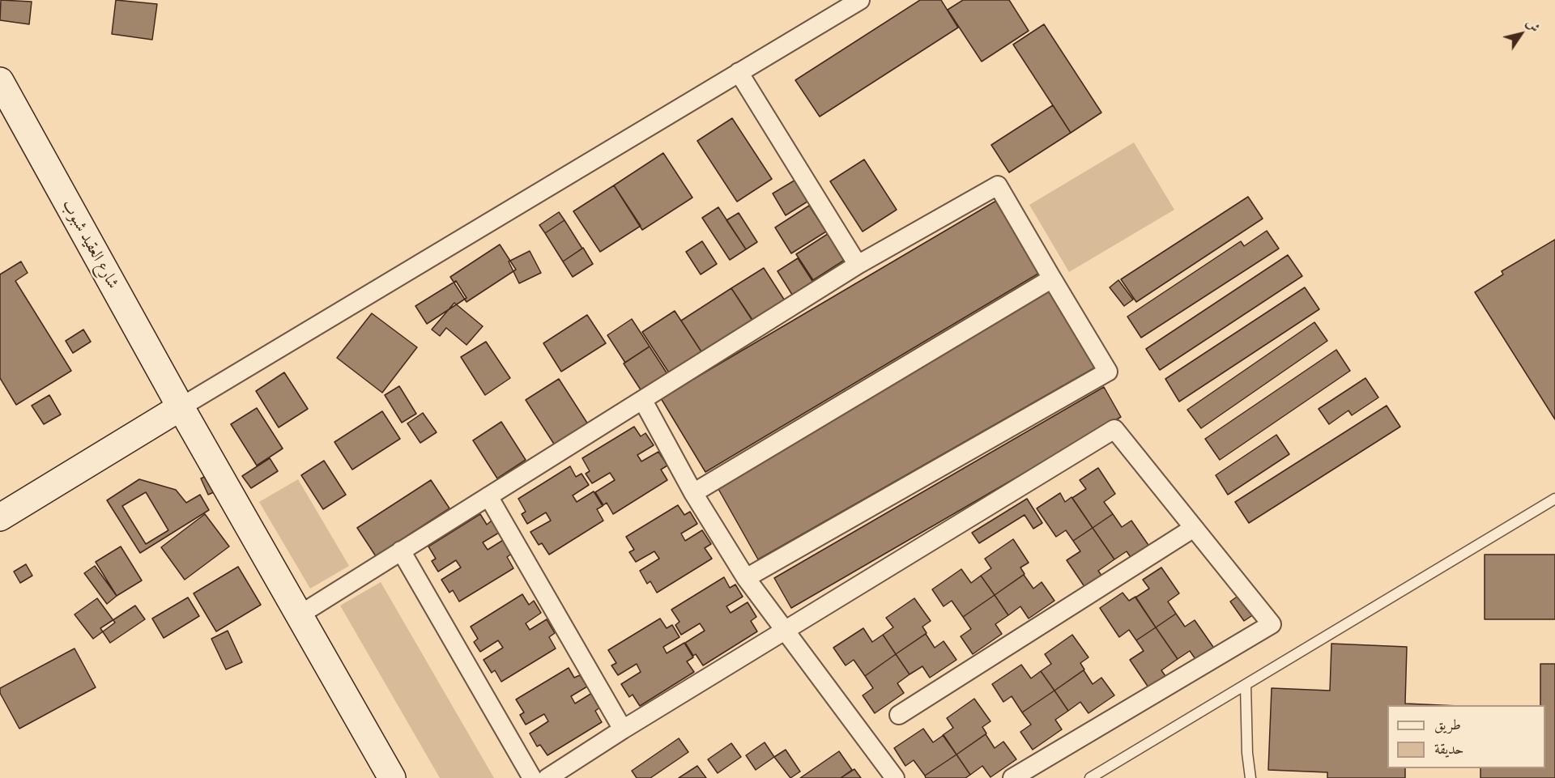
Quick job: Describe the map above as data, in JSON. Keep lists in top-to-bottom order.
{
  "streets": {
    "main road": ["شارع العقيد شبوب"]
  },
  "legend": ["طريق", "حديقة"],
  "north": "top right"
}
